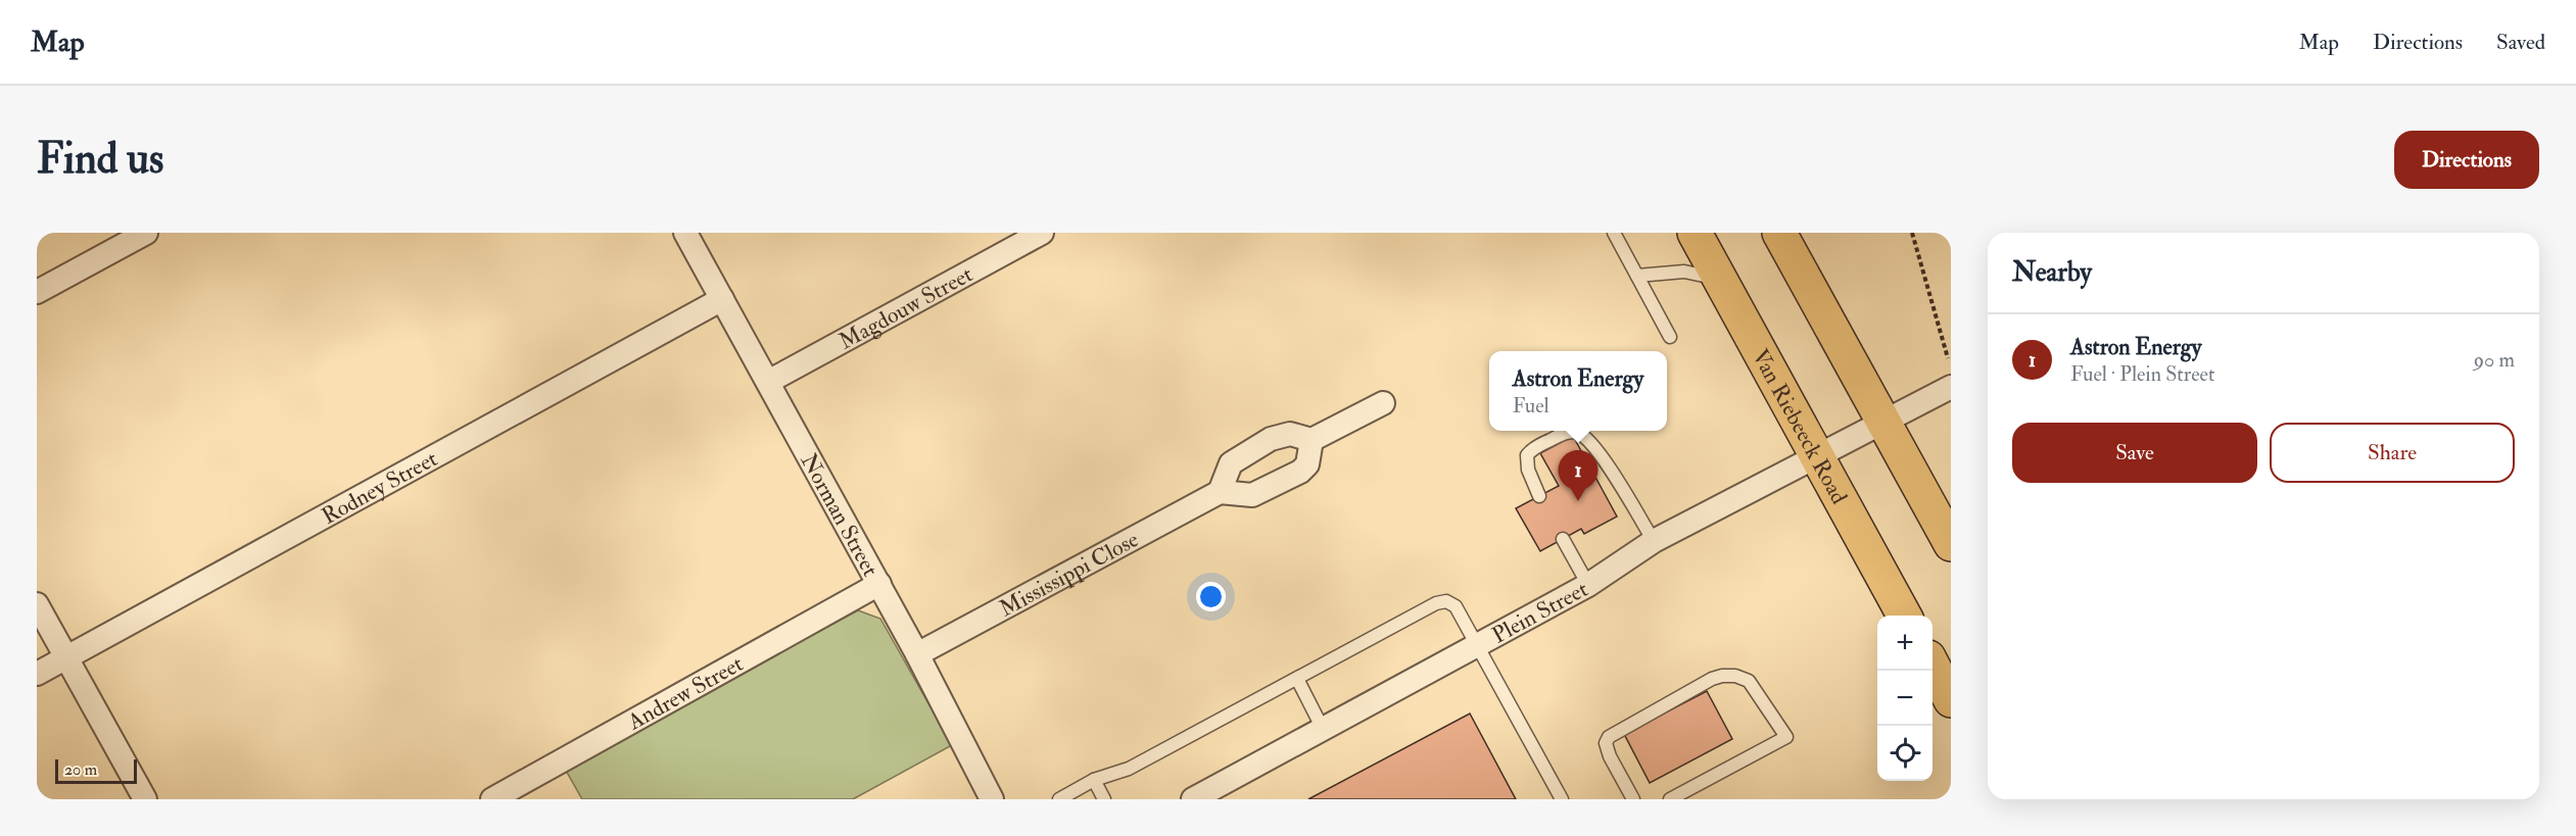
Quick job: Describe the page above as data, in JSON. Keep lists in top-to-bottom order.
{
  "streets": {
    "main road": ["Van Riebeeck Road"],
    "street": [
      "Magdouw Street",
      "Rodney Street",
      "Norman Street",
      "Mississippi Close",
      "Plein Street",
      "Andrew Street"
    ]
  },
  "crossings": [
    ["Magdouw Street", "Norman Street"],
    ["Van Riebeeck Road", "Plein Street"],
    ["Rodney Street", "Norman Street"],
    ["Norman Street", "Mississippi Close"],
    ["Norman Street", "Andrew Street"]
  ],
  "scale_bar": "20 m",
  "page": {
    "header": "Map",
    "nav": ["Map", "Directions", "Saved"],
    "buttons": [
      "Directions",
      ["Save", "Share"]
    ],
    "title": "Find us",
    "heading": "Nearby",
    "list": [
      {
        "mark": "1",
        "name": "Astron Energy",
        "note": "Fuel · Plein Street",
        "value": "90 m"
      }
    ],
    "popup": ["Astron Energy", "Fuel"],
    "pins": "1",
    "map_buttons": ["+", "−"],
    "scale": "20 m"
  }
}
